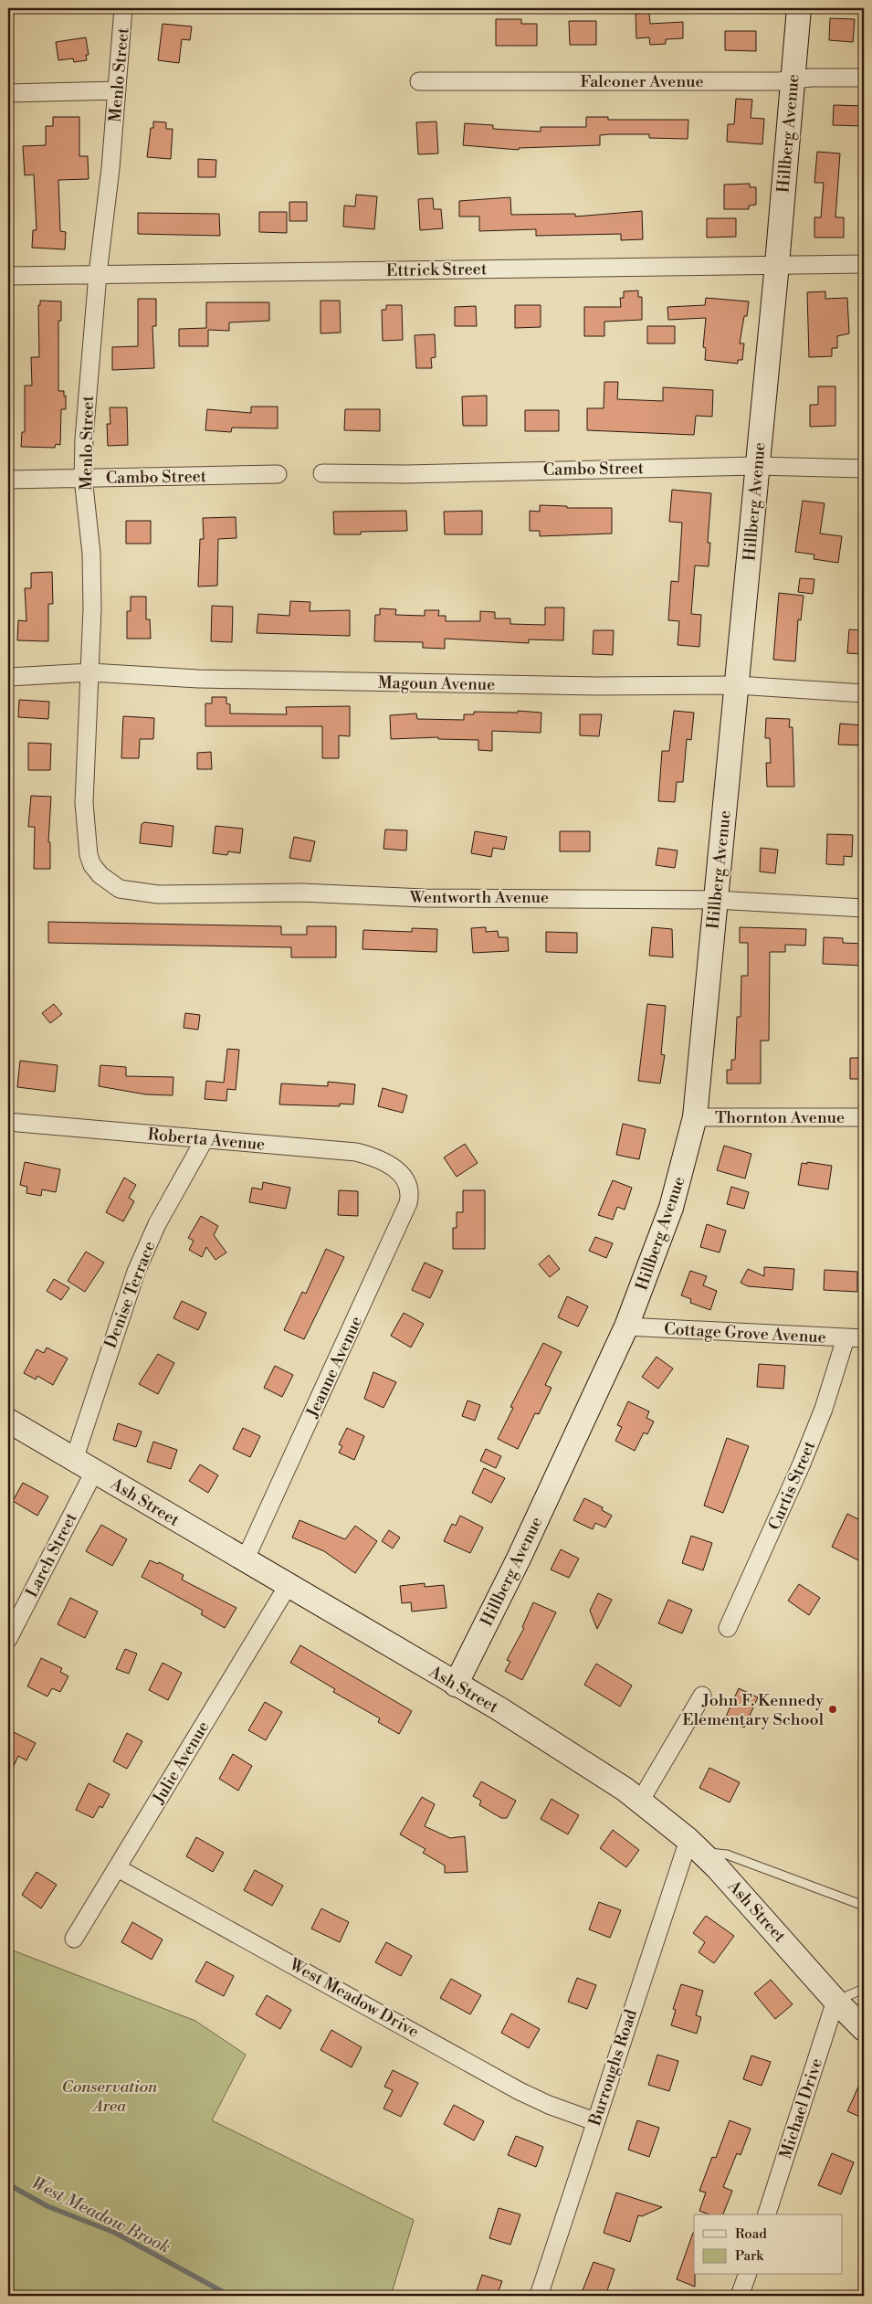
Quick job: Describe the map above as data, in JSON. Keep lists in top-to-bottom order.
{
  "streets": {
    "street": [
      "Menlo Street",
      "Falconer Avenue",
      "Hillberg Avenue",
      "Ettrick Street",
      "Cambo Street",
      "Magoun Avenue",
      "Wentworth Avenue",
      "Thornton Avenue",
      "Roberta Avenue",
      "Denise Terrace",
      "Cottage Grove Avenue",
      "Jeanne Avenue",
      "Curtis Street",
      "Ash Street",
      "Larch Street",
      "Julie Avenue",
      "West Meadow Drive",
      "Burroughs Road",
      "Michael Drive"
    ]
  },
  "crossings": [
    ["Menlo Street", "Ettrick Street"],
    ["Menlo Street", "Cambo Street"],
    ["Menlo Street", "Magoun Avenue"],
    ["Menlo Street", "Wentworth Avenue"],
    ["Falconer Avenue", "Hillberg Avenue"],
    ["Hillberg Avenue", "Ettrick Street"],
    ["Hillberg Avenue", "Cambo Street"],
    ["Hillberg Avenue", "Magoun Avenue"],
    ["Hillberg Avenue", "Wentworth Avenue"],
    ["Hillberg Avenue", "Thornton Avenue"],
    ["Hillberg Avenue", "Cottage Grove Avenue"],
    ["Hillberg Avenue", "Ash Street"],
    ["Roberta Avenue", "Denise Terrace"],
    ["Roberta Avenue", "Jeanne Avenue"],
    ["Denise Terrace", "Ash Street"],
    ["Cottage Grove Avenue", "Curtis Street"],
    ["Jeanne Avenue", "Ash Street"],
    ["Ash Street", "Larch Street"],
    ["Ash Street", "Julie Avenue"],
    ["Ash Street", "Burroughs Road"],
    ["Ash Street", "Michael Drive"],
    ["Julie Avenue", "West Meadow Drive"],
    ["West Meadow Drive", "Burroughs Road"]
  ],
  "water": ["West Meadow Brook"],
  "parks": ["Conservation Area"],
  "places": ["John F. Kennedy Elementary School"],
  "legend": ["Road", "Park"]
}
